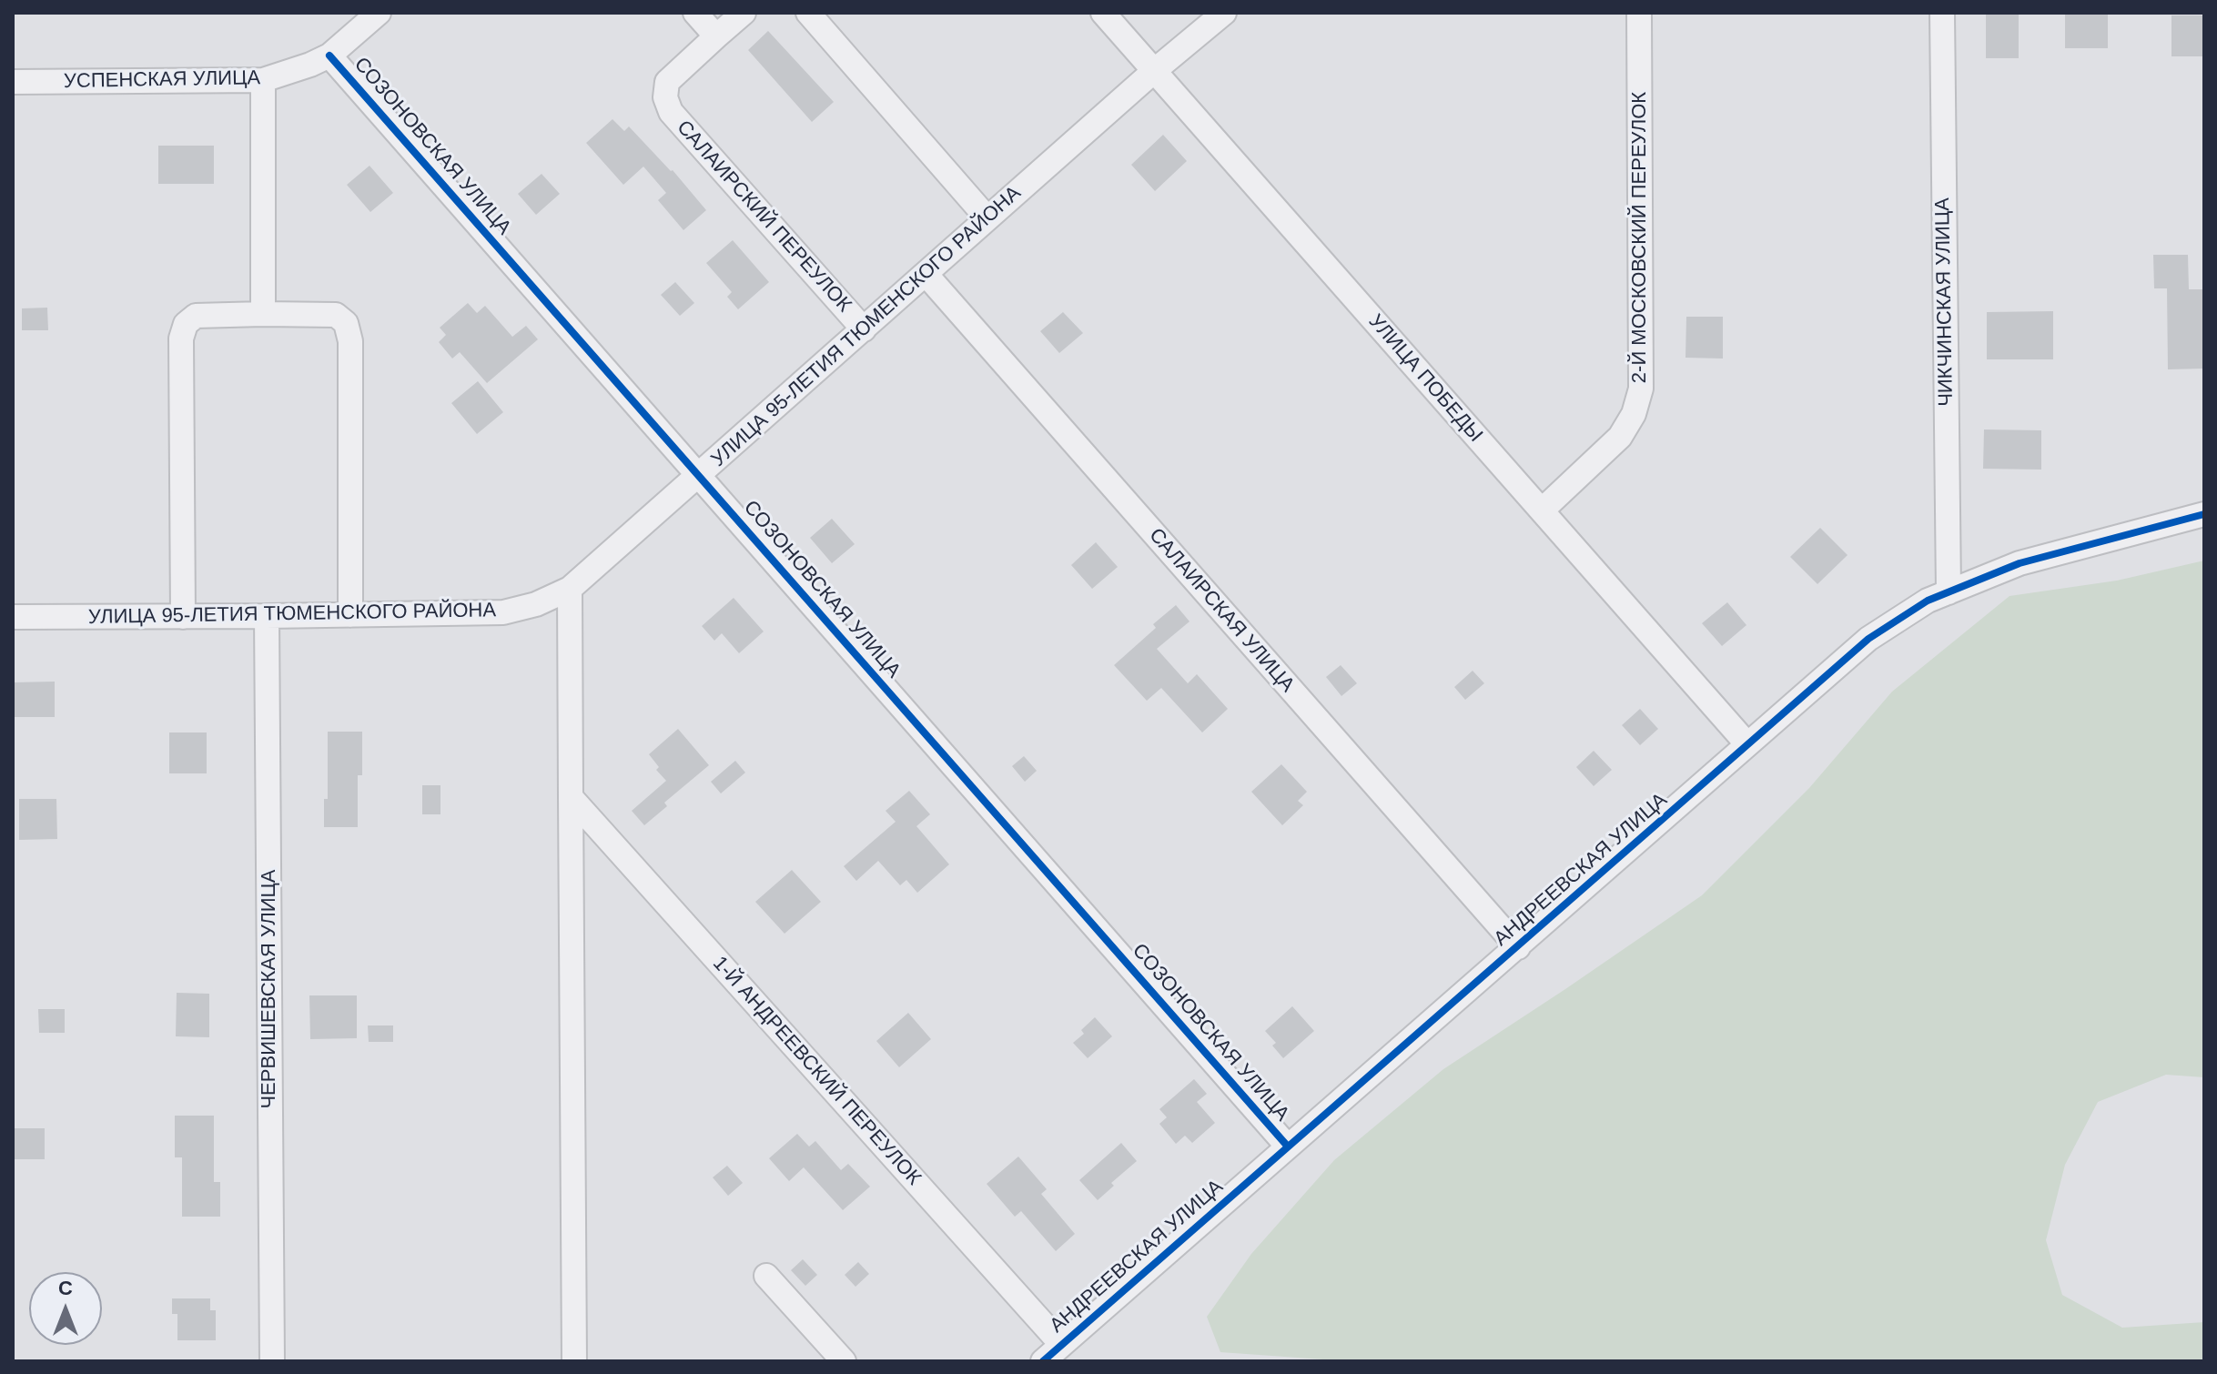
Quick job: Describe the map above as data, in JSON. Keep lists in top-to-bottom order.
{
  "streets": {
    "street": [
      "УСПЕНСКАЯ УЛИЦА",
      "СОЗОНОВСКАЯ УЛИЦА",
      "САЛАИРСКИЙ ПЕРЕУЛОК",
      "2-Й МОСКОВСКИЙ ПЕРЕУЛОК",
      "ЧИКЧИНСКАЯ УЛИЦА",
      "УЛИЦА 95-ЛЕТИЯ ТЮМЕНСКОГО РАЙОНА",
      "УЛИЦА ПОБЕДЫ",
      "САЛАИРСКАЯ УЛИЦА",
      "АНДРЕЕВСКАЯ УЛИЦА",
      "ЧЕРВИШЕВСКАЯ УЛИЦА",
      "1-Й АНДРЕЕВСКИЙ ПЕРЕУЛОК"
    ]
  },
  "crossings": [
    ["УСПЕНСКАЯ УЛИЦА", "СОЗОНОВСКАЯ УЛИЦА"],
    ["СОЗОНОВСКАЯ УЛИЦА", "УЛИЦА 95-ЛЕТИЯ ТЮМЕНСКОГО РАЙОНА"],
    ["СОЗОНОВСКАЯ УЛИЦА", "АНДРЕЕВСКАЯ УЛИЦА"],
    ["САЛАИРСКИЙ ПЕРЕУЛОК", "УЛИЦА 95-ЛЕТИЯ ТЮМЕНСКОГО РАЙОНА"],
    ["2-Й МОСКОВСКИЙ ПЕРЕУЛОК", "УЛИЦА ПОБЕДЫ"],
    ["ЧИКЧИНСКАЯ УЛИЦА", "АНДРЕЕВСКАЯ УЛИЦА"],
    ["УЛИЦА 95-ЛЕТИЯ ТЮМЕНСКОГО РАЙОНА", "УЛИЦА ПОБЕДЫ"],
    ["УЛИЦА 95-ЛЕТИЯ ТЮМЕНСКОГО РАЙОНА", "САЛАИРСКАЯ УЛИЦА"],
    ["УЛИЦА 95-ЛЕТИЯ ТЮМЕНСКОГО РАЙОНА", "ЧЕРВИШЕВСКАЯ УЛИЦА"],
    ["УЛИЦА ПОБЕДЫ", "АНДРЕЕВСКАЯ УЛИЦА"],
    ["САЛАИРСКАЯ УЛИЦА", "АНДРЕЕВСКАЯ УЛИЦА"],
    ["АНДРЕЕВСКАЯ УЛИЦА", "1-Й АНДРЕЕВСКИЙ ПЕРЕУЛОК"]
  ],
  "north": "top"
}
